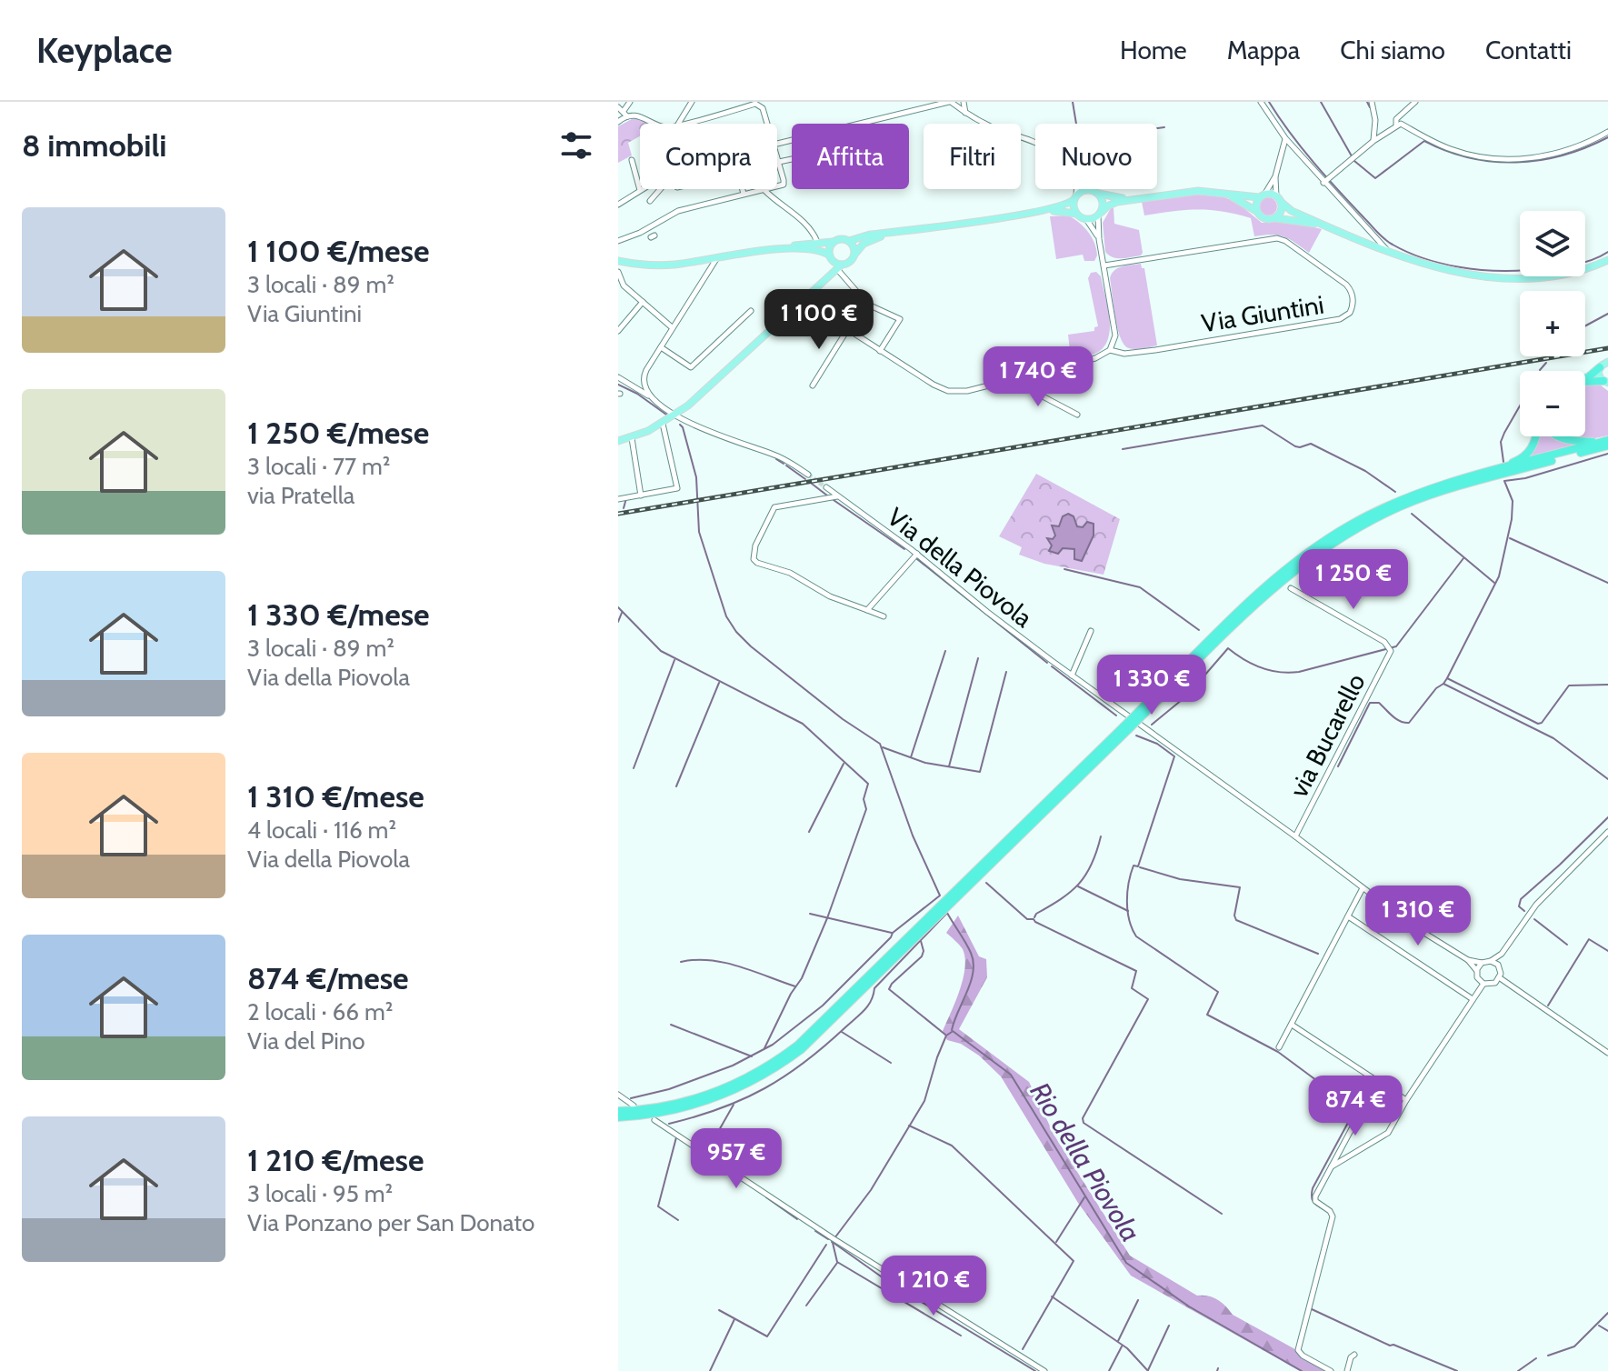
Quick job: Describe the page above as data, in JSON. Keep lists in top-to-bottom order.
{
  "streets": {
    "street": ["Via Giuntini", "Via della Piovola", "via Bucarello"]
  },
  "crossings": [
    ["Via della Piovola", "via Bucarello"]
  ],
  "water": ["Rio della Piovola"],
  "page": {
    "header": "Keyplace",
    "nav": [
      "Home",
      "Mappa",
      "Chi siamo",
      "Contatti"
    ],
    "heading": "8 immobili",
    "chip": [
      "Compra",
      "Affitta",
      "Filtri",
      "Nuovo"
    ],
    "list": [
      {
        "name": "1 100 €/mese",
        "note": "3 locali · 89 m² · Via Giuntini"
      },
      {
        "name": "1 250 €/mese",
        "note": "3 locali · 77 m² · via Pratella"
      },
      {
        "name": "1 330 €/mese",
        "note": "3 locali · 89 m² · Via della Piovola"
      },
      {
        "name": "1 310 €/mese",
        "note": "4 locali · 116 m² · Via della Piovola"
      },
      {
        "name": "874 €/mese",
        "note": "2 locali · 66 m² · Via del Pino"
      },
      {
        "name": "1 210 €/mese",
        "note": "3 locali · 95 m² · Via Ponzano per San Donato"
      }
    ],
    "map_buttons": ["+", "−"],
    "price": [
      "1 100 €",
      "1 740 €",
      "1 250 €",
      "1 330 €",
      "1 310 €",
      "874 €",
      "957 €",
      "1 210 €"
    ]
  }
}
